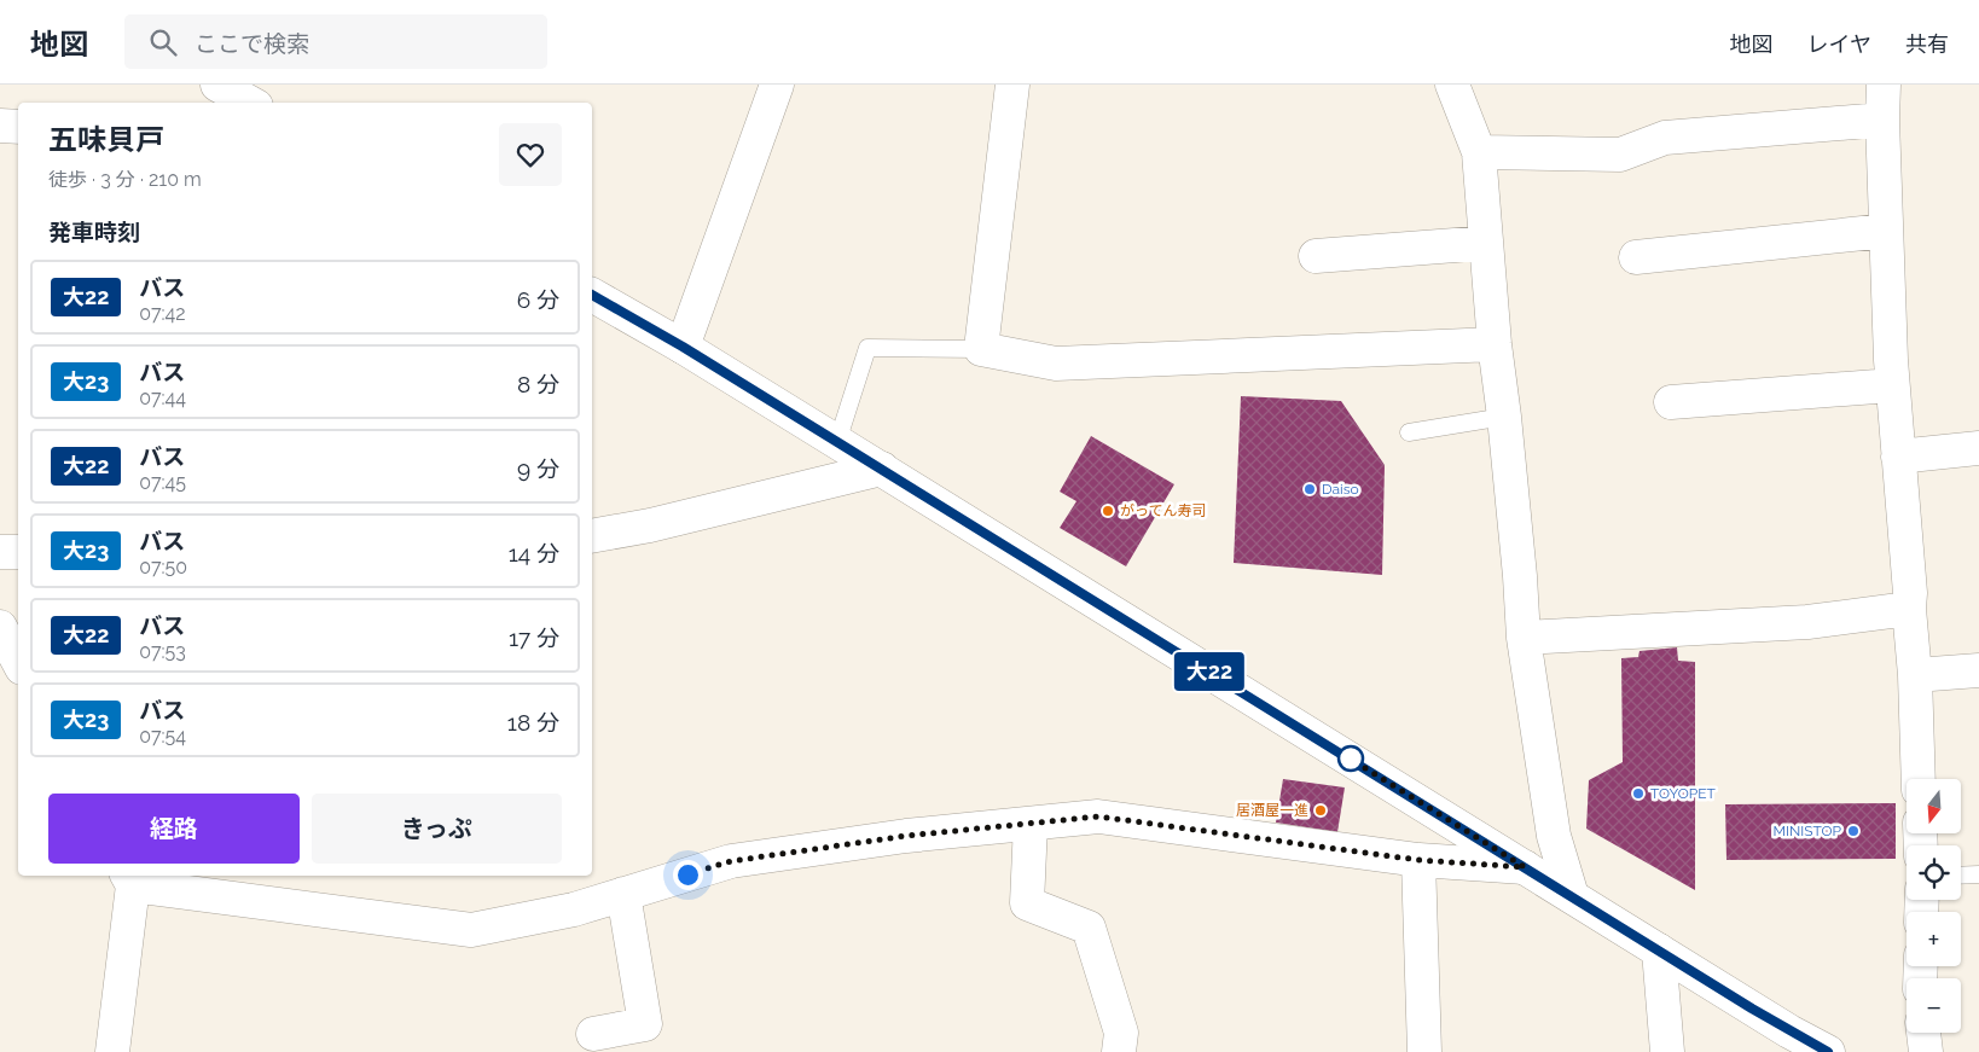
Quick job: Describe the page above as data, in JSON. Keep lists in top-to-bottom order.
{
  "places": [
    "Daiso",
    "がってん寿司",
    "TOYOPET",
    "居酒屋一進",
    "MINISTOP"
  ],
  "lines": ["bus line 大22"],
  "north": "bottom",
  "page": {
    "header": "地図",
    "search": "ここで検索",
    "nav": ["地図", "レイヤ", "共有"],
    "on_map": "大22",
    "heading": [
      ["五味貝戸", "徒歩 · 3 分 · 210 m"],
      "発車時刻"
    ],
    "list": [
      {
        "mark": "大22",
        "name": "バス",
        "note": "07:42",
        "value": "6 分"
      },
      {
        "mark": "大23",
        "name": "バス",
        "note": "07:44",
        "value": "8 分"
      },
      {
        "mark": "大22",
        "name": "バス",
        "note": "07:45",
        "value": "9 分"
      },
      {
        "mark": "大23",
        "name": "バス",
        "note": "07:50",
        "value": "14 分"
      },
      {
        "mark": "大22",
        "name": "バス",
        "note": "07:53",
        "value": "17 分"
      },
      {
        "mark": "大23",
        "name": "バス",
        "note": "07:54",
        "value": "18 分"
      }
    ],
    "map_buttons": ["+", "−"],
    "buttons": ["経路", "きっぷ"]
  }
}
